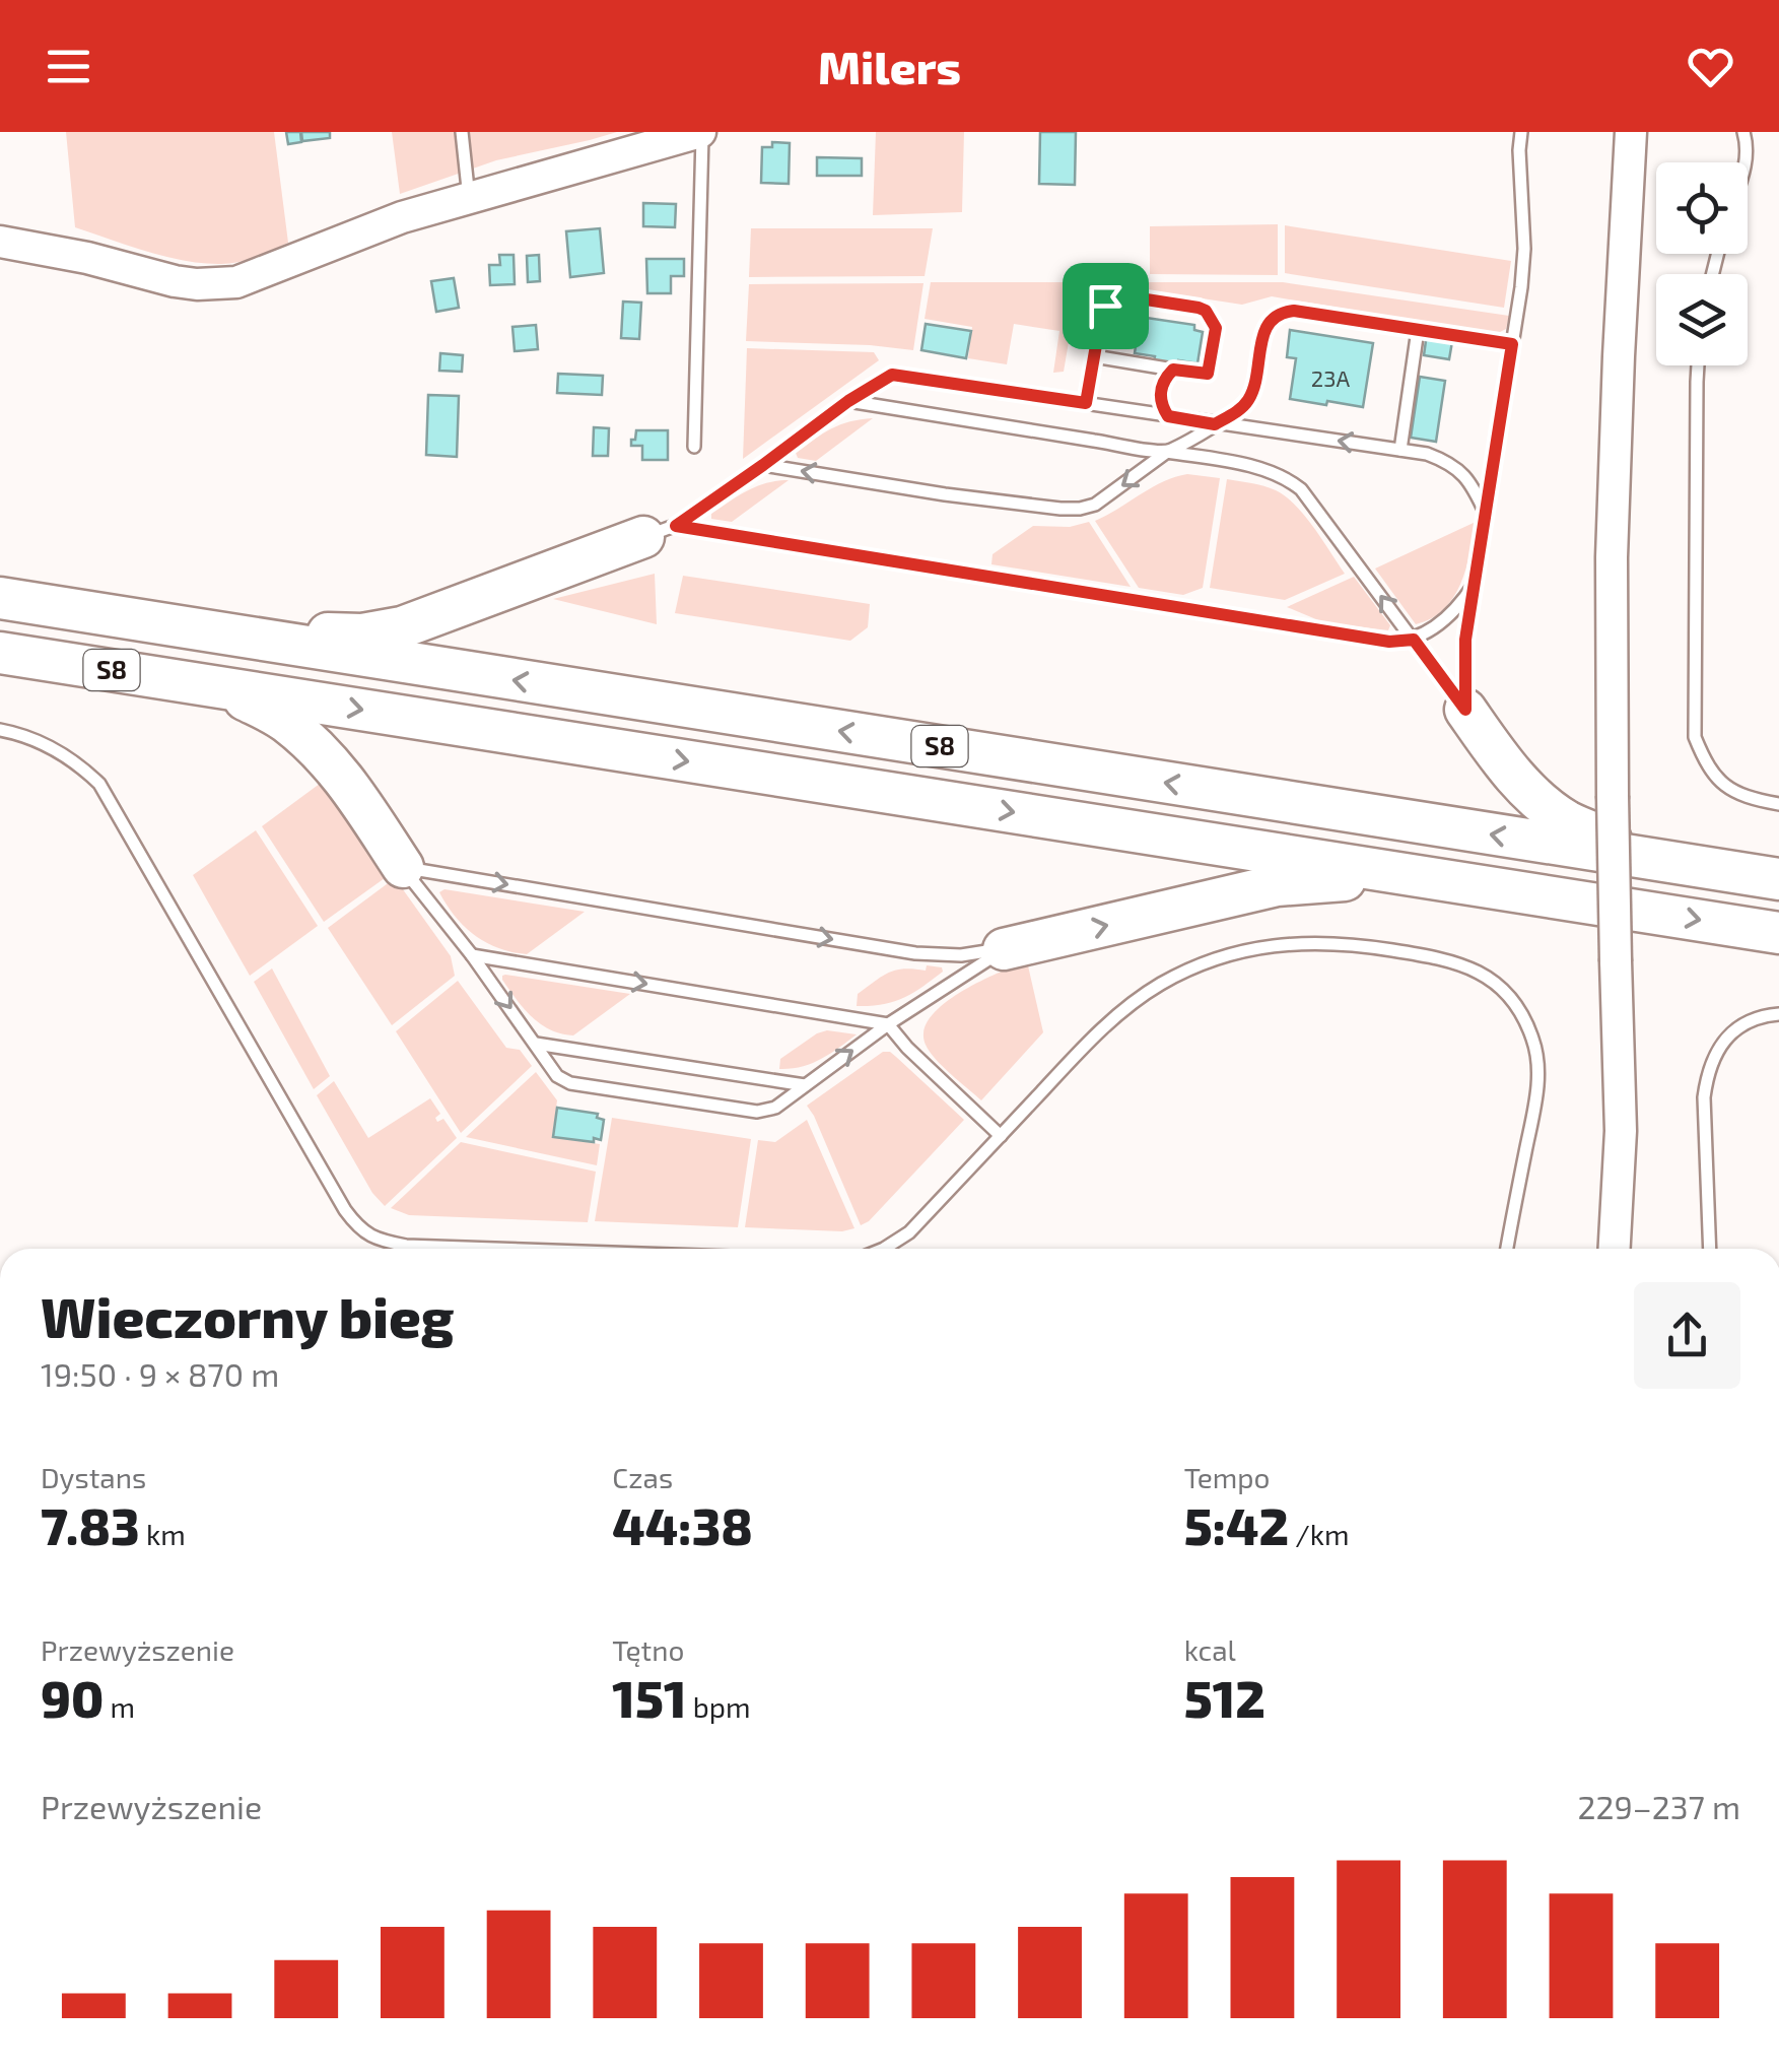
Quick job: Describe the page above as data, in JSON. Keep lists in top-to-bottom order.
{
  "streets": {
    "highway": ["S8"]
  },
  "house_numbers": ["23A"],
  "page": {
    "header": "Milers",
    "heading": ["Wieczorny bieg", "19:50 · 9 × 870 m"],
    "stats": [
      ["Dystans", "7.83 km"],
      ["Czas", "44:38"],
      ["Tempo", "5:42 /km"],
      ["Przewyższenie", "90 m"],
      ["Tętno", "151 bpm"],
      ["kcal", "512"]
    ],
    "chart": ["Przewyższenie", "229–237 m"]
  }
}
